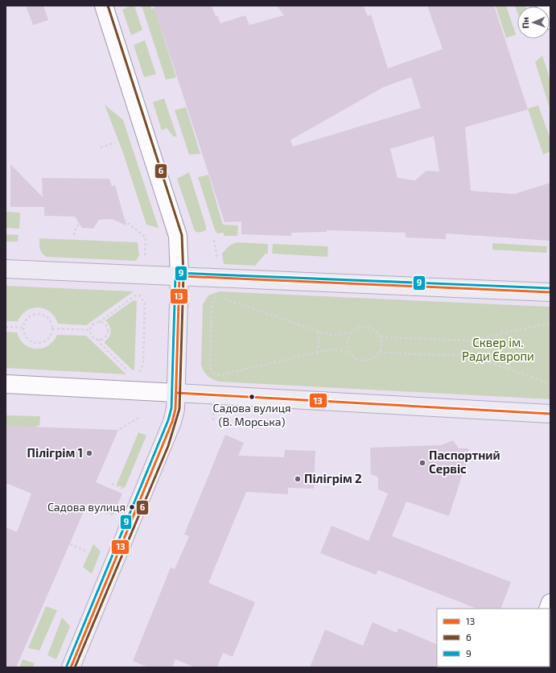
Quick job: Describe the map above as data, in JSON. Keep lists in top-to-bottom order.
{
  "parks": ["Сквер ім. Ради Європи"],
  "places": [
    "Садова вулиця (В. Морська)",
    "Пілігрім 1",
    "Паспортний Сервіс",
    "Пілігрім 2",
    "Садова вулиця"
  ],
  "lines": ["transit line 6", "transit line 9", "transit line 13"],
  "legend": ["13", "6", "9"],
  "north": "left"
}
